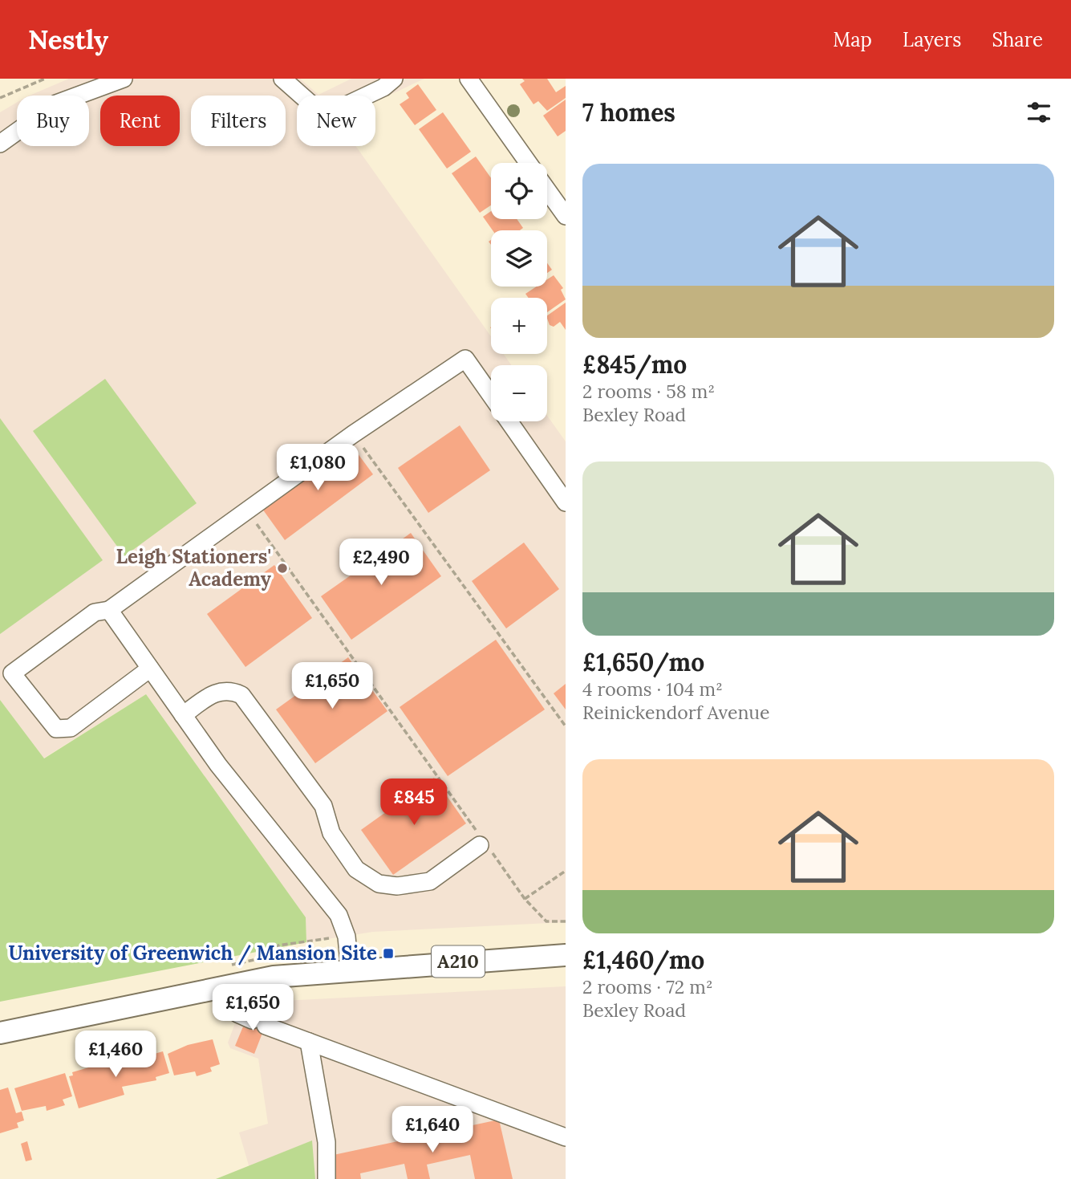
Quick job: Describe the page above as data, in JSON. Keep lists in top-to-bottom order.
{
  "streets": {
    "main road": ["A210"]
  },
  "places": {
    "other": ["Leigh Stationers' Academy"],
    "transit": ["University of Greenwich / Mansion Site"]
  },
  "page": {
    "header": "Nestly",
    "nav": ["Map", "Layers", "Share"],
    "heading": "7 homes",
    "chip": [
      "Buy",
      "Rent",
      "Filters",
      "New"
    ],
    "list": [
      {
        "name": "£845/mo",
        "note": "2 rooms · 58 m² · Bexley Road"
      },
      {
        "name": "£1,650/mo",
        "note": "4 rooms · 104 m² · Reinickendorf Avenue"
      },
      {
        "name": "£1,460/mo",
        "note": "2 rooms · 72 m² · Bexley Road"
      }
    ],
    "map_buttons": ["+", "−"],
    "price": [
      "£1,080",
      "£2,490",
      "£1,650",
      "£845",
      "£1,650",
      "£1,460",
      "£1,640"
    ]
  }
}
